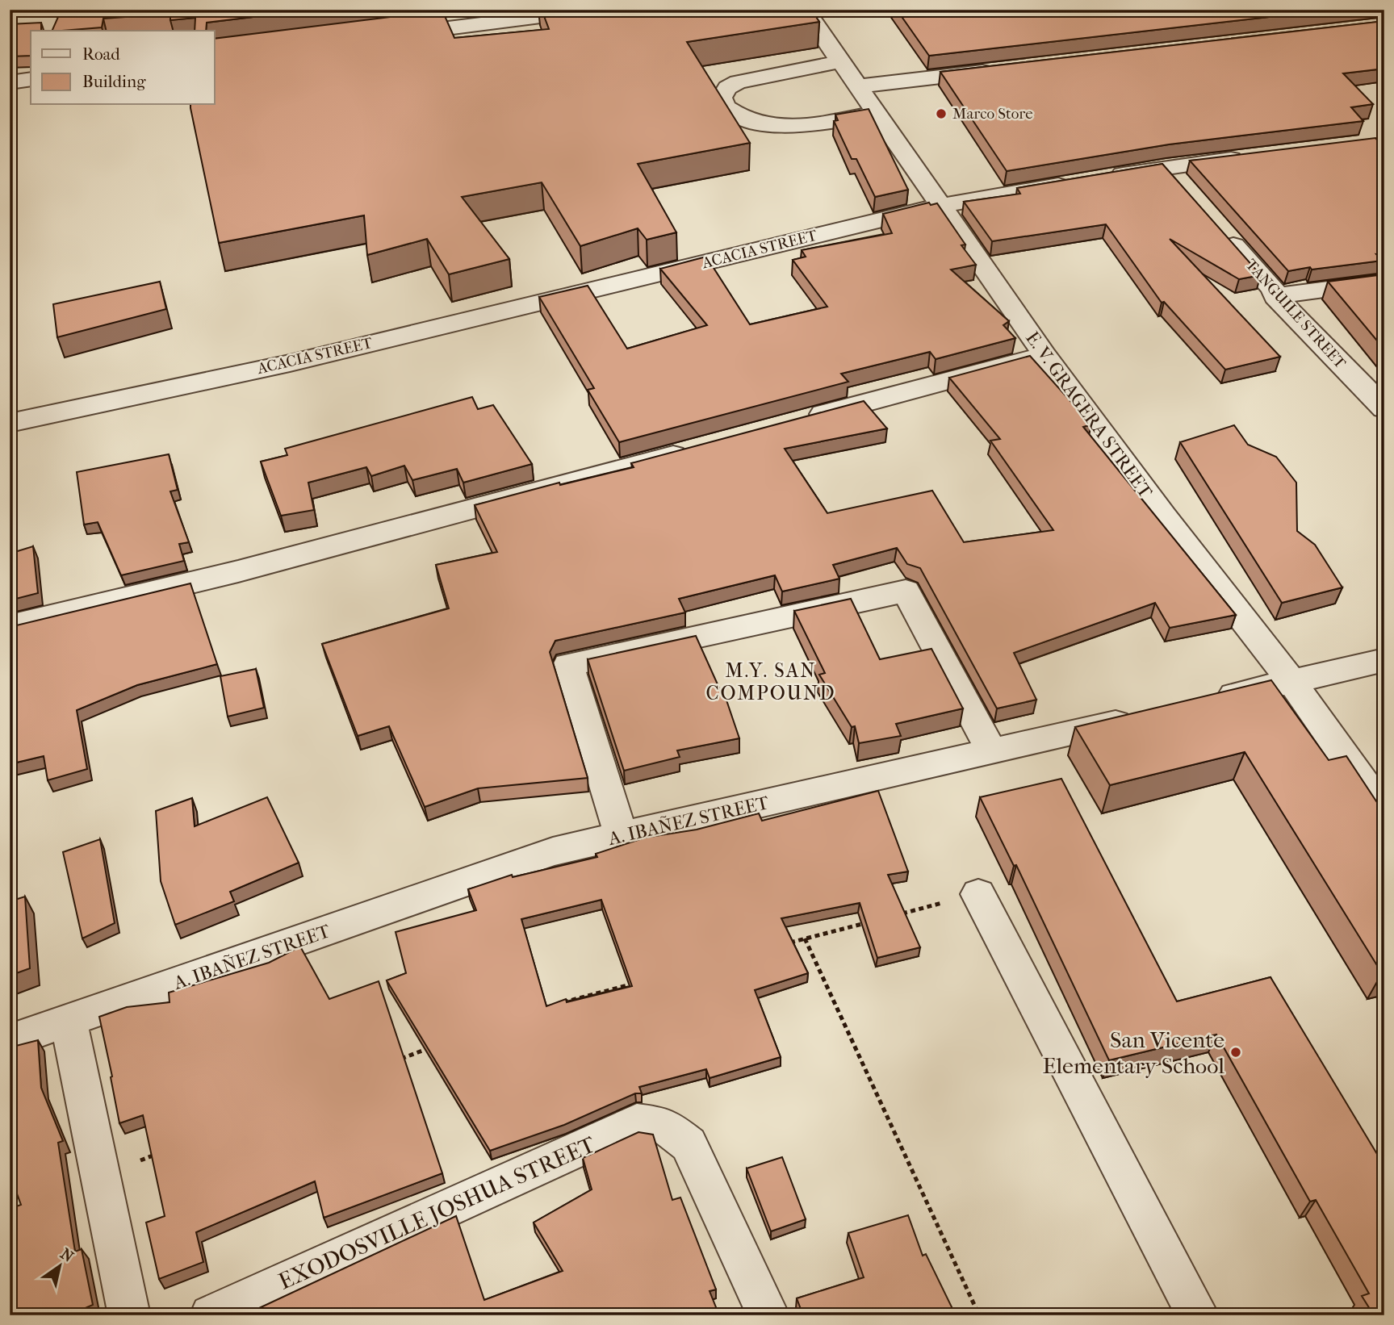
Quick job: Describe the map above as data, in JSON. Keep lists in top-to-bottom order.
{
  "streets": {
    "street": [
      "ACACIA STREET",
      "TANGUILE STREET",
      "E. V. GRAGERA STREET",
      "A. IBAÑEZ STREET",
      "EXODOSVILLE JOSHUA STREET"
    ]
  },
  "crossings": [
    ["ACACIA STREET", "E. V. GRAGERA STREET"]
  ],
  "districts": ["M.Y. SAN COMPOUND"],
  "places": ["Marco Store", "San Vicente Elementary School"],
  "legend": ["Road", "Building"],
  "north": "top right"
}
